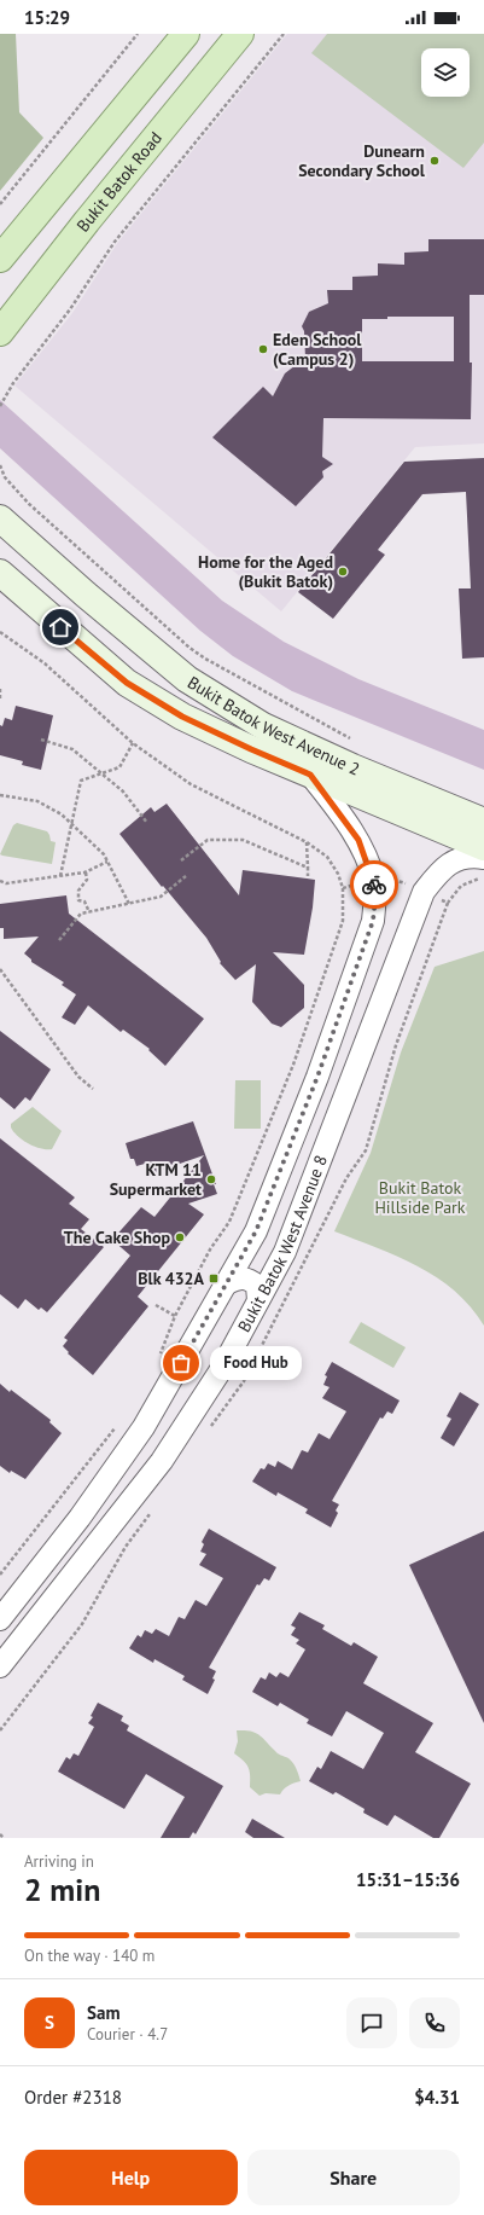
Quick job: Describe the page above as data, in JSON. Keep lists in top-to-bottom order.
{
  "streets": {
    "main road": ["Bukit Batok Road", "Bukit Batok West Avenue 2"],
    "street": ["Bukit Batok West Avenue 8"]
  },
  "crossings": [
    ["Bukit Batok West Avenue 2", "Bukit Batok West Avenue 8"]
  ],
  "parks": ["Bukit Batok Hillside Park"],
  "places": {
    "other": [
      "Dunearn Secondary School",
      "Eden School (Campus 2)",
      "Home for the Aged (Bukit Batok)",
      "KTM 11 Supermarket",
      "The Cake Shop",
      "Food Hub"
    ],
    "transit": ["Blk 432A"]
  },
  "page": {
    "status": "15:29",
    "bubble": "Food Hub",
    "heading": ["2 min", "Arriving in", "15:31–15:36"],
    "panel": [
      "Sam",
      "Courier · 4.7",
      "Order #2318",
      "$4.31"
    ],
    "bar": "On the way · 140 m",
    "round": "S",
    "buttons": ["Help", "Share"]
  }
}
